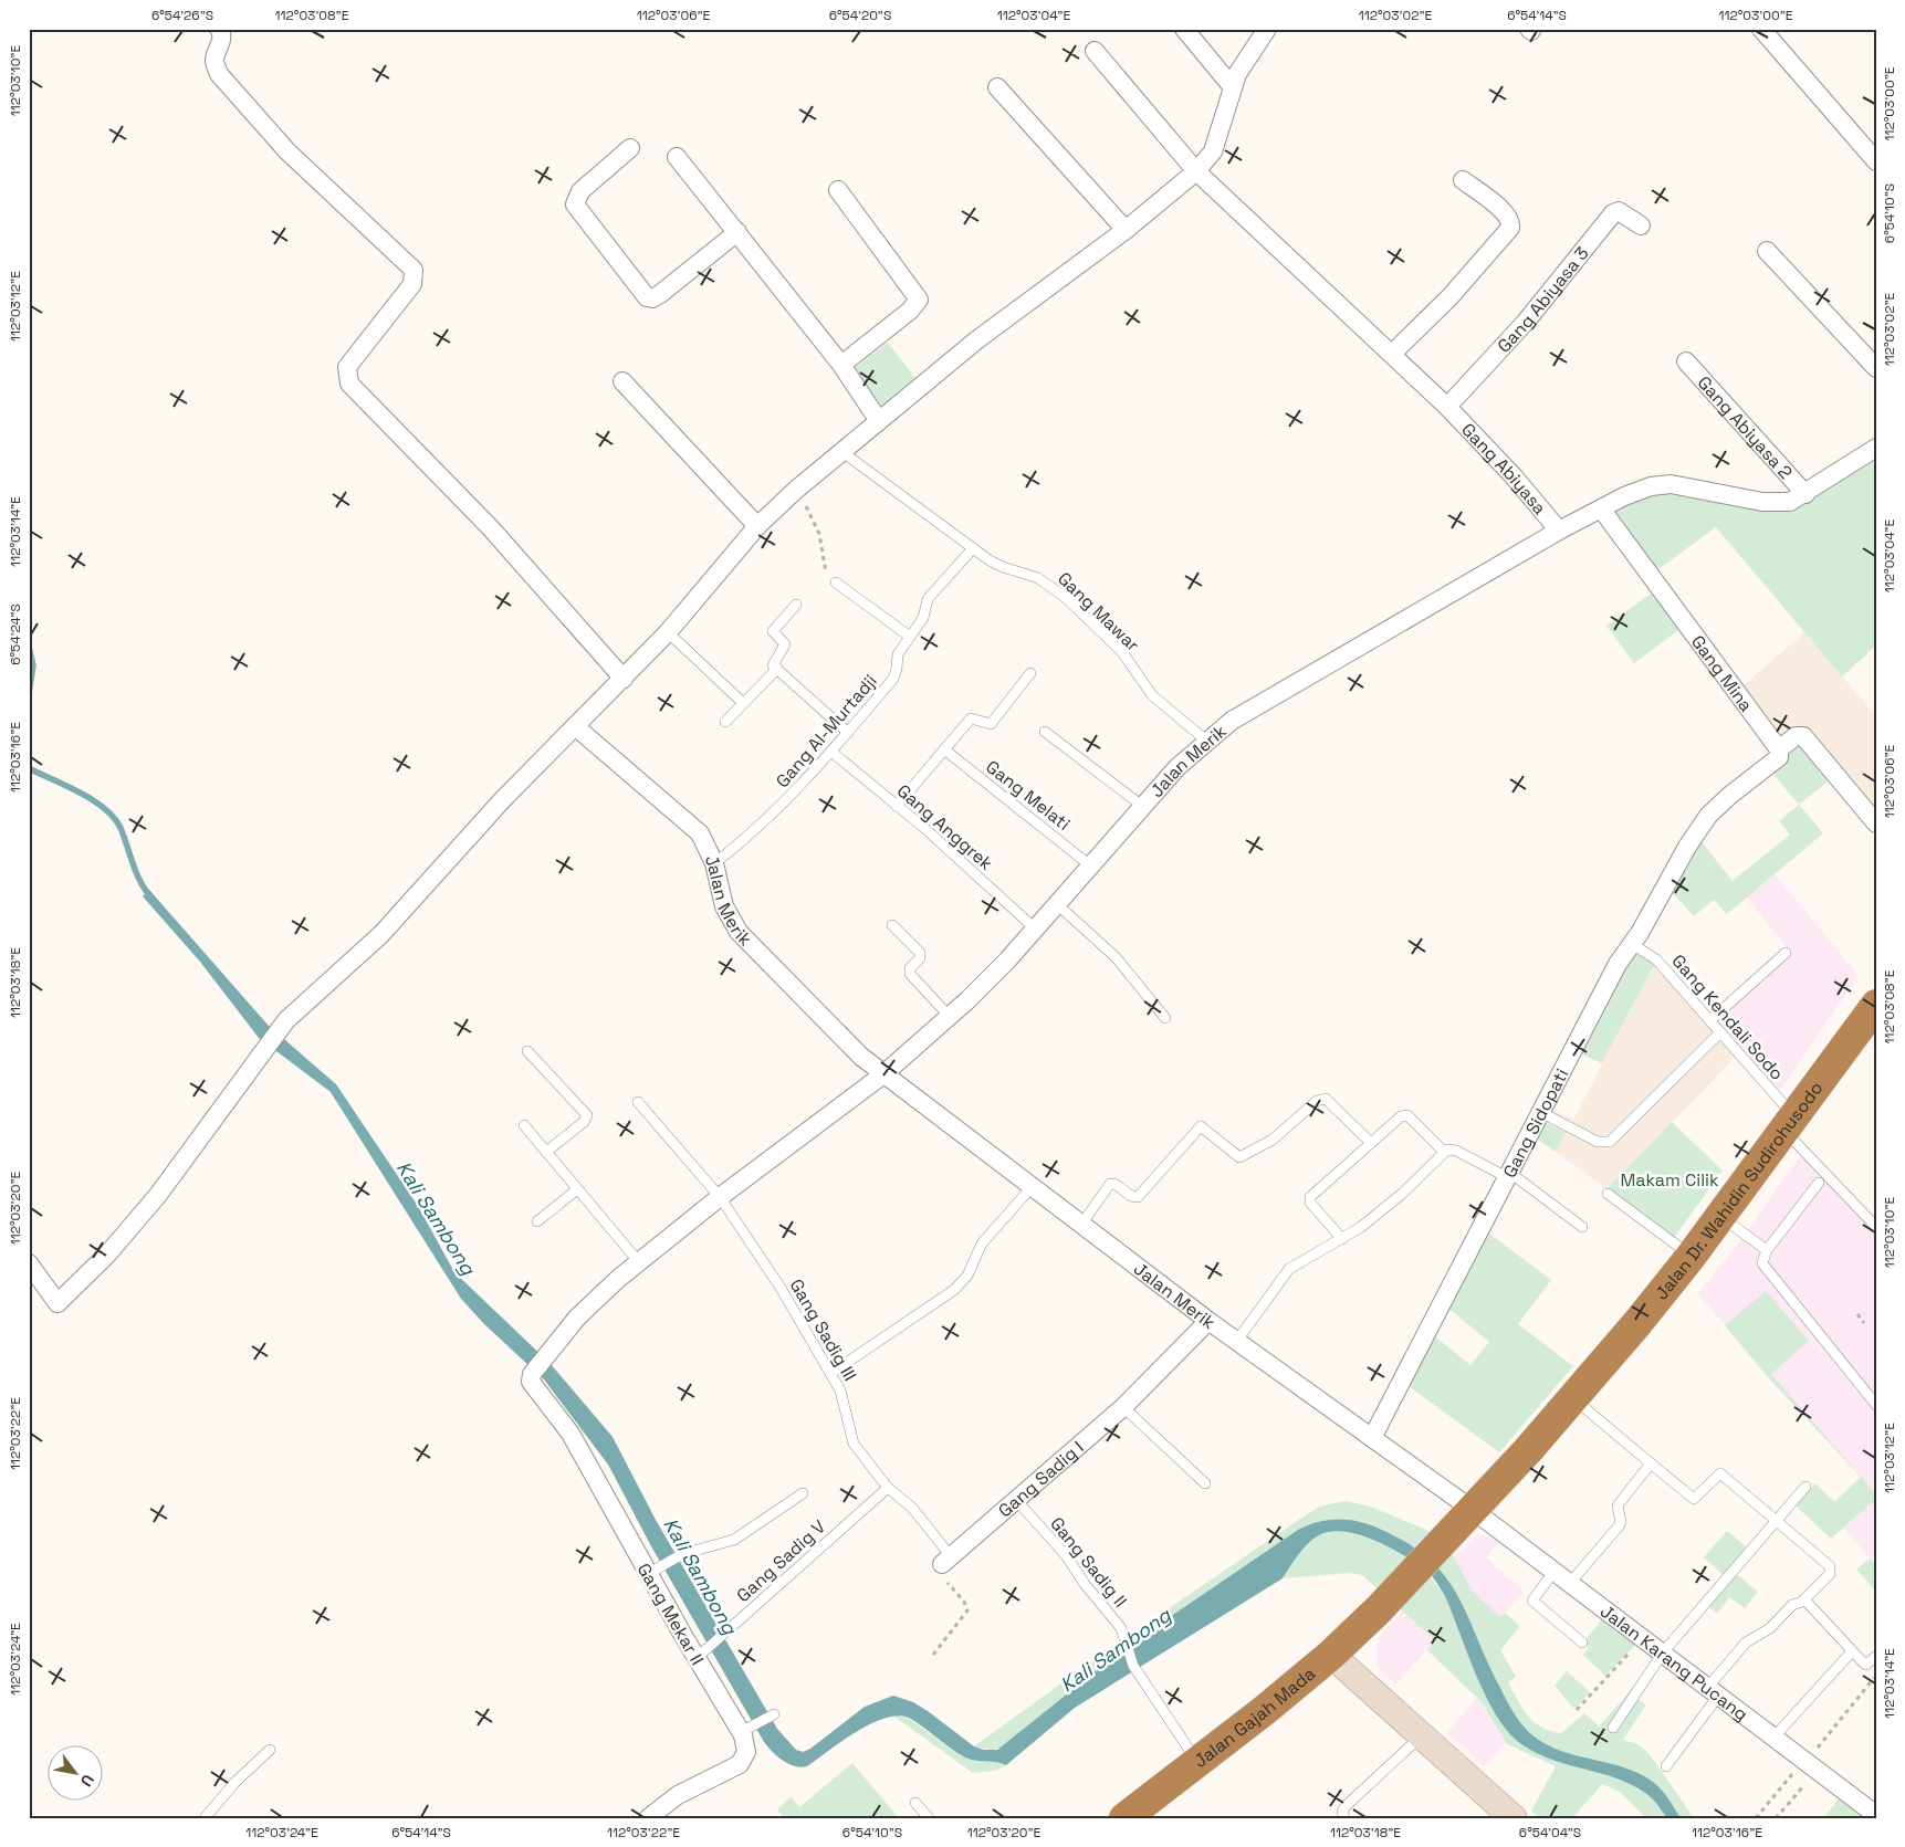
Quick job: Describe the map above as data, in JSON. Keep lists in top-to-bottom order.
{
  "streets": {
    "highway": ["Jalan Dr. Wahidin Sudirohusodo", "Jalan Gajah Mada"],
    "street": [
      "Gang Abiyasa 3",
      "Gang Abiyasa 2",
      "Gang Abiyasa",
      "Gang Mina",
      "Jalan Merik",
      "Gang Sidopati",
      "Gang Sadig I",
      "Gang Mekar II",
      "Jalan Karang Pucang"
    ],
    "lane": [
      "Gang Mawar",
      "Gang Al-Murtadji",
      "Gang Melati",
      "Gang Anggrek",
      "Gang Kendali Sodo",
      "Gang Sadig III",
      "Gang Sadig V",
      "Gang Sadig II"
    ]
  },
  "crossings": [
    ["Gang Abiyasa 3", "Gang Abiyasa"],
    ["Gang Abiyasa 2", "Gang Abiyasa"],
    ["Gang Abiyasa", "Gang Mina"],
    ["Gang Abiyasa", "Jalan Merik"],
    ["Gang Mawar", "Gang Al-Murtadji"],
    ["Gang Mawar", "Jalan Merik"],
    ["Gang Mina", "Gang Sidopati"],
    ["Gang Al-Murtadji", "Jalan Merik"],
    ["Gang Al-Murtadji", "Gang Anggrek"],
    ["Jalan Merik", "Gang Melati"],
    ["Jalan Merik", "Gang Anggrek"],
    ["Jalan Merik", "Gang Sidopati"],
    ["Jalan Merik", "Jalan Dr. Wahidin Sudirohusodo"],
    ["Jalan Merik", "Gang Sadig III"],
    ["Jalan Merik", "Gang Sadig I"],
    ["Jalan Merik", "Gang Mekar II"],
    ["Jalan Merik", "Jalan Karang Pucang"],
    ["Gang Kendali Sodo", "Gang Sidopati"],
    ["Gang Kendali Sodo", "Jalan Dr. Wahidin Sudirohusodo"],
    ["Jalan Dr. Wahidin Sudirohusodo", "Jalan Karang Pucang"],
    ["Jalan Dr. Wahidin Sudirohusodo", "Jalan Gajah Mada"],
    ["Gang Sadig III", "Gang Sadig I"],
    ["Gang Sadig III", "Gang Sadig V"],
    ["Gang Sadig I", "Gang Sadig II"],
    ["Gang Sadig V", "Gang Mekar II"],
    ["Gang Sadig II", "Jalan Gajah Mada"]
  ],
  "water": ["Kali Sambong"],
  "parks": ["Makam Cilik"],
  "north": "bottom right",
  "coordinates": [
    "6°54'26\"S",
    "112°03'08\"E",
    "112°03'06\"E",
    "6°54'20\"S",
    "112°03'04\"E",
    "112°03'02\"E",
    "6°54'14\"S",
    "112°03'00\"E",
    "112°03'10\"E",
    "6°54'10\"S",
    "112°03'12\"E",
    "112°03'14\"E",
    "6°54'24\"S",
    "112°03'16\"E",
    "112°03'18\"E",
    "112°03'20\"E",
    "112°03'22\"E",
    "112°03'24\"E",
    "6°54'04\"S"
  ]
}
